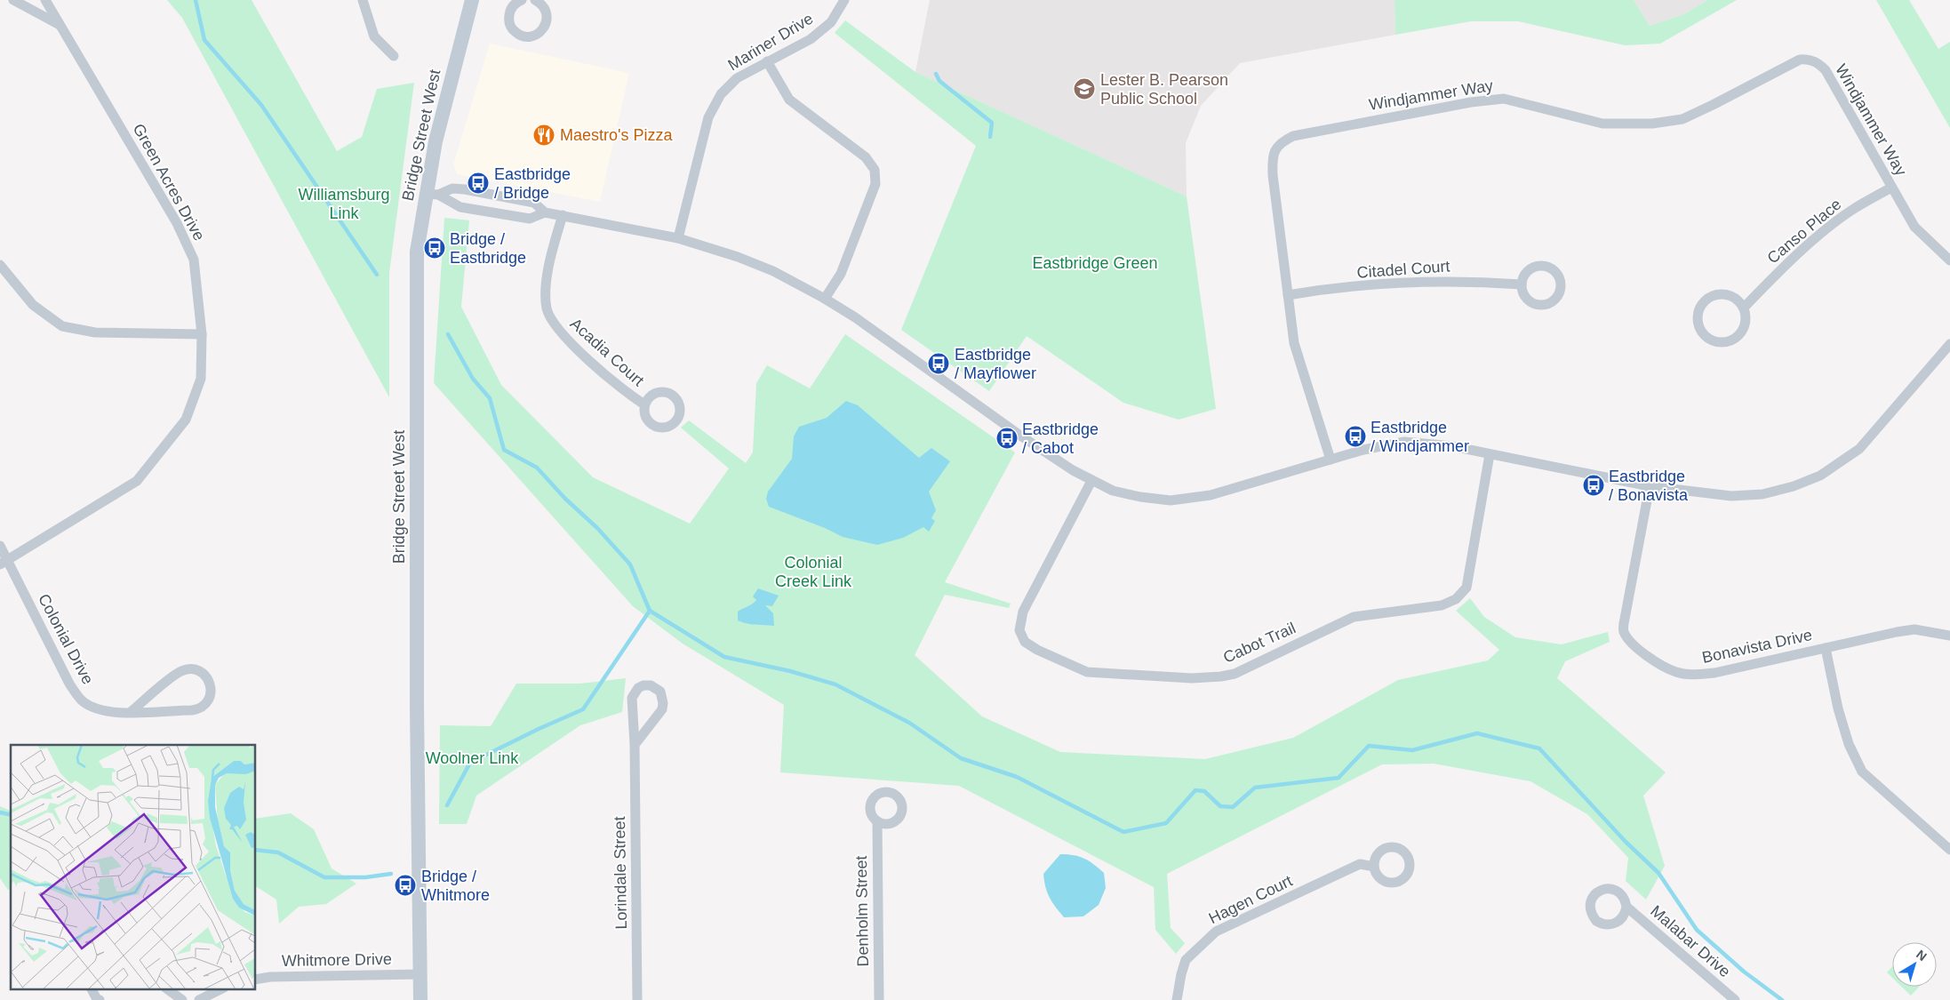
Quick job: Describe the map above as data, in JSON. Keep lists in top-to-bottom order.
{
  "streets": {
    "main road": ["Bridge Street West"],
    "street": [
      "Mariner Drive",
      "Windjammer Way",
      "Green Acres Drive",
      "Canso Place",
      "Citadel Court",
      "Acadia Court",
      "Colonial Drive",
      "Cabot Trail",
      "Bonavista Drive",
      "Lorindale Street",
      "Hagen Court",
      "Denholm Street",
      "Malabar Drive",
      "Whitmore Drive"
    ]
  },
  "crossings": [
    ["Windjammer Way", "Canso Place"],
    ["Windjammer Way", "Citadel Court"],
    ["Bridge Street West", "Whitmore Drive"],
    ["Green Acres Drive", "Colonial Drive"]
  ],
  "parks": [
    "Williamsburg Link",
    "Eastbridge Green",
    "Colonial Creek Link",
    "Woolner Link"
  ],
  "places": {
    "school or university": ["Lester B. Pearson Public School"],
    "restaurant": ["Maestro's Pizza"],
    "bus stop": [
      "Eastbridge / Bridge",
      "Bridge / Eastbridge",
      "Eastbridge / Mayflower",
      "Eastbridge / Windjammer",
      "Eastbridge / Cabot",
      "Eastbridge / Bonavista",
      "Bridge / Whitmore"
    ]
  },
  "north": "top right"
}
